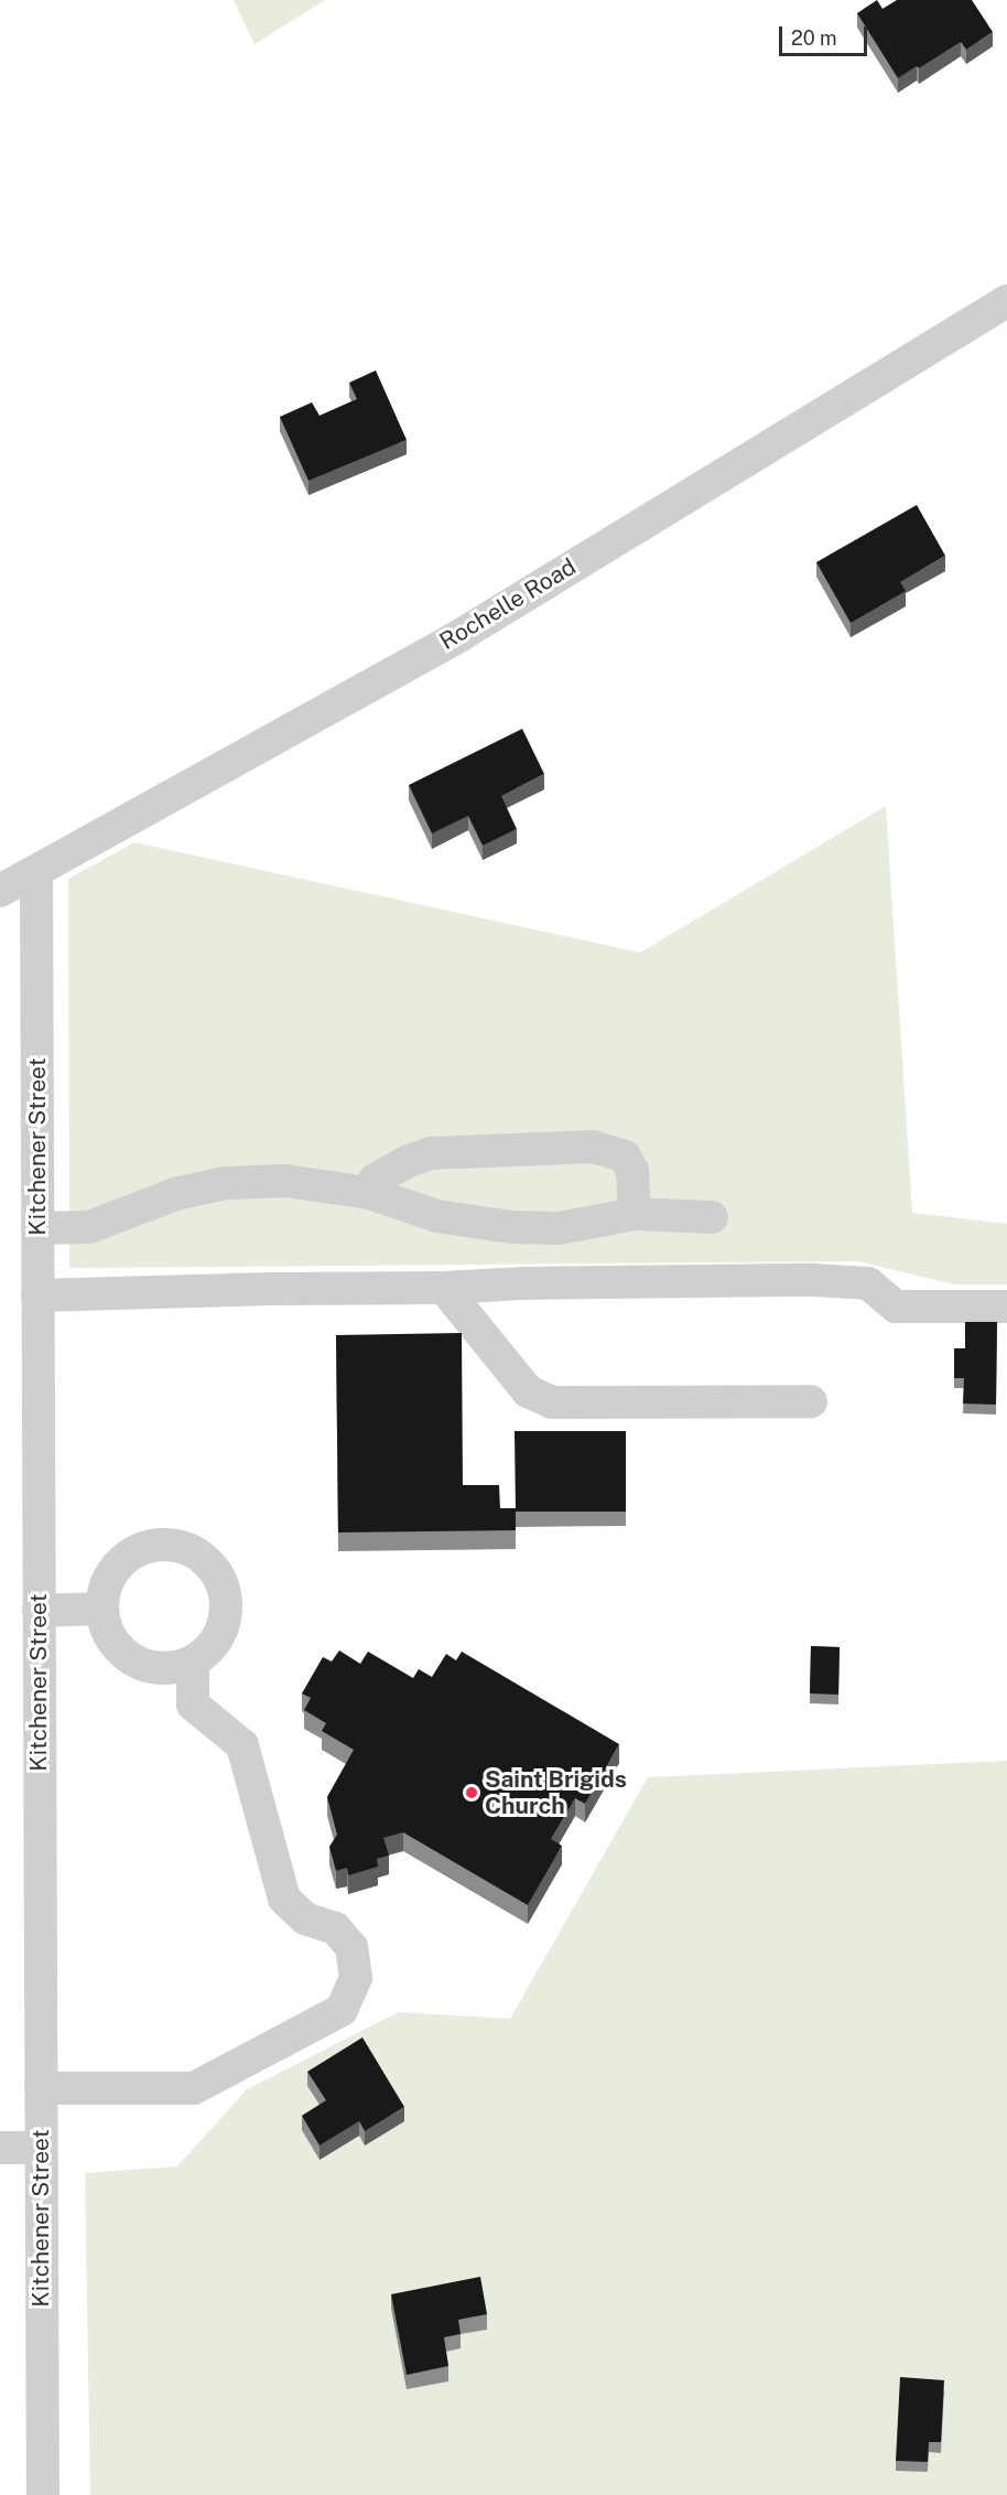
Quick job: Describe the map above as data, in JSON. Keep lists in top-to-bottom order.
{
  "streets": {
    "street": ["Rochelle Road", "Kitchener Street"]
  },
  "crossings": [
    ["Rochelle Road", "Kitchener Street"]
  ],
  "places": ["Saint Brigids Church"],
  "scale_bar": "20 m"
}
